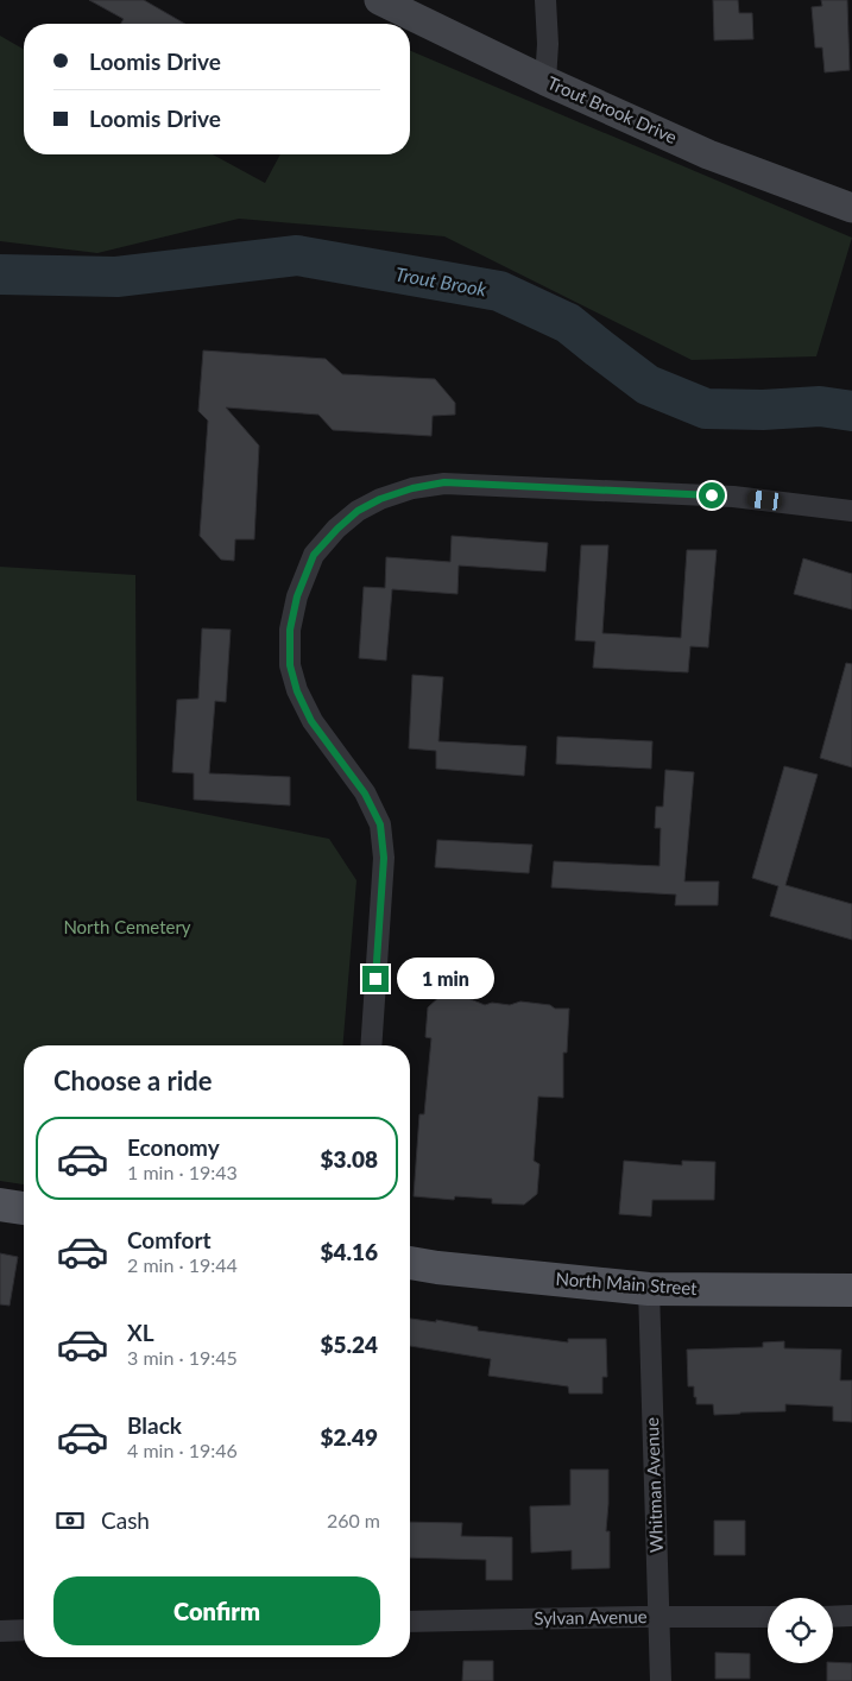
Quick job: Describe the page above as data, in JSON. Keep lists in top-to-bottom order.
{
  "streets": {
    "main road": ["Trout Brook Drive", "North Main Street"],
    "street": ["Whitman Avenue", "Sylvan Avenue"]
  },
  "crossings": [
    ["North Main Street", "Whitman Avenue"],
    ["Whitman Avenue", "Sylvan Avenue"]
  ],
  "water": ["Trout Brook"],
  "parks": ["North Cemetery"],
  "page": {
    "banner": ["Loomis Drive", "Loomis Drive"],
    "bubble": "1 min",
    "heading": "Choose a ride",
    "list": [
      {
        "name": "Economy",
        "note": "1 min · 19:43",
        "value": "$3.08"
      },
      {
        "name": "Comfort",
        "note": "2 min · 19:44",
        "value": "$4.16"
      },
      {
        "name": "XL",
        "note": "3 min · 19:45",
        "value": "$5.24"
      },
      {
        "name": "Black",
        "note": "4 min · 19:46",
        "value": "$2.49"
      }
    ],
    "pay": ["Cash", "260 m"],
    "buttons": "Confirm"
  }
}
